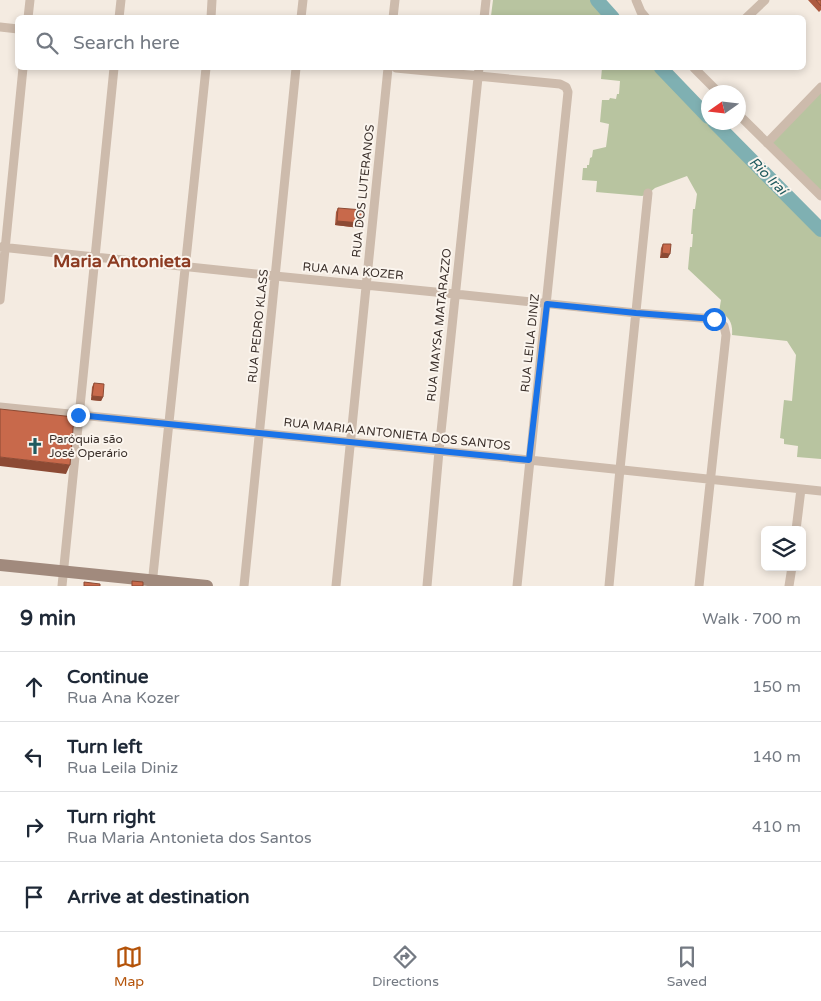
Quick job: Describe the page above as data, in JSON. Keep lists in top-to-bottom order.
{
  "streets": {
    "street": [
      "RUA DOS LUTERANOS",
      "RUA ANA KOZER",
      "RUA MAYSA MATARAZZO",
      "RUA PEDRO KLASS",
      "RUA LEILA DINIZ",
      "RUA MARIA ANTONIETA DOS SANTOS"
    ]
  },
  "crossings": [
    ["RUA DOS LUTERANOS", "RUA ANA KOZER"],
    ["RUA DOS LUTERANOS", "RUA MARIA ANTONIETA DOS SANTOS"],
    ["RUA ANA KOZER", "RUA MAYSA MATARAZZO"],
    ["RUA ANA KOZER", "RUA PEDRO KLASS"],
    ["RUA ANA KOZER", "RUA LEILA DINIZ"],
    ["RUA ANA KOZER", "RUA MARIA ANTONIETA DOS SANTOS"],
    ["RUA MAYSA MATARAZZO", "RUA LEILA DINIZ"],
    ["RUA MAYSA MATARAZZO", "RUA MARIA ANTONIETA DOS SANTOS"],
    ["RUA PEDRO KLASS", "RUA MARIA ANTONIETA DOS SANTOS"],
    ["RUA LEILA DINIZ", "RUA MARIA ANTONIETA DOS SANTOS"]
  ],
  "districts": ["Maria Antonieta"],
  "water": ["Rio Iraí"],
  "places": {
    "church": ["Paróquia são José Operário"]
  },
  "north": "left",
  "page": {
    "search": "Search here",
    "heading": ["9 min", "Walk · 700 m"],
    "list": [
      ["Continue", "Rua Ana Kozer", "150 m"],
      ["Turn left", "Rua Leila Diniz", "140 m"],
      ["Turn right", "Rua Maria Antonieta dos Santos", "410 m"],
      "Arrive at destination"
    ],
    "nav": ["Map", "Directions", "Saved"]
  }
}
